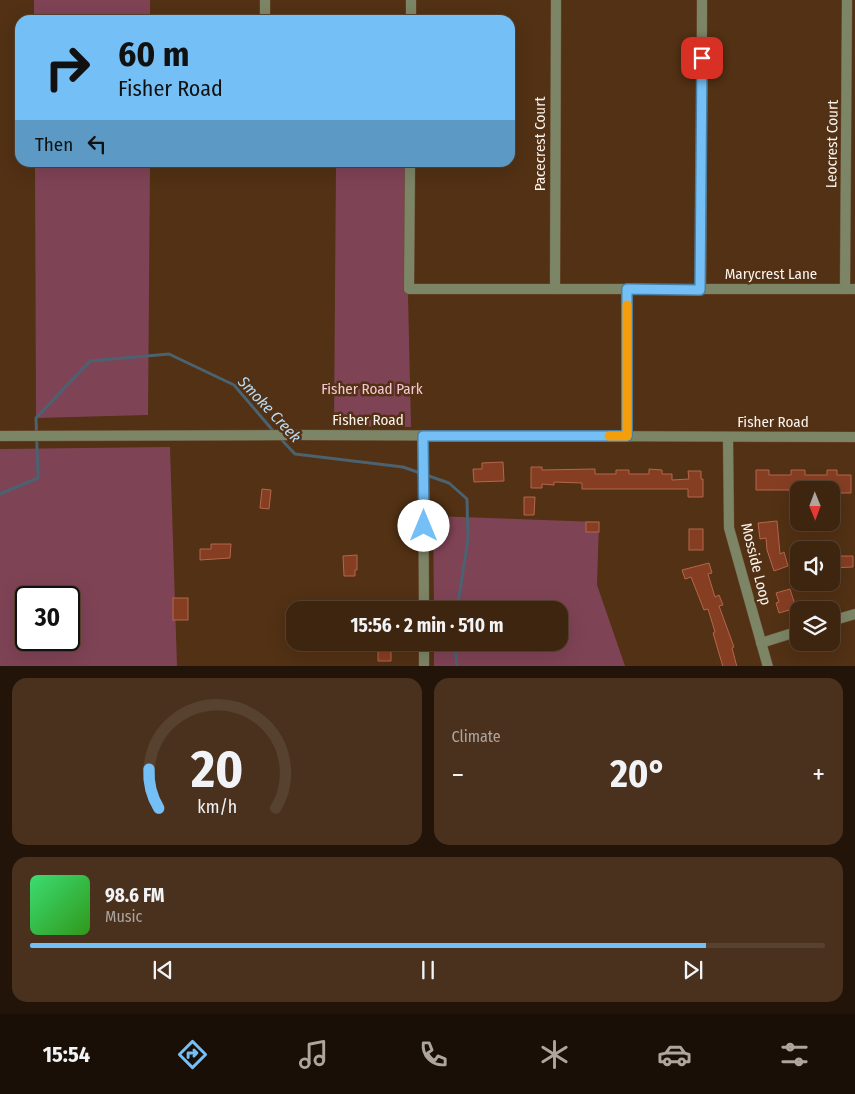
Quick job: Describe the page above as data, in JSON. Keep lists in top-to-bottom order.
{
  "streets": {
    "street": [
      "Pacecrest Court",
      "Leocrest Court",
      "Marycrest Lane",
      "Fisher Road",
      "Mosside Loop"
    ]
  },
  "crossings": [
    ["Pacecrest Court", "Marycrest Lane"],
    ["Leocrest Court", "Marycrest Lane"],
    ["Fisher Road", "Mosside Loop"]
  ],
  "water": ["Smoke Creek"],
  "parks": ["Fisher Road Park"],
  "north": "bottom",
  "page": {
    "turn": ["60 m", "Fisher Road"],
    "then": "Then",
    "limit": "30",
    "trip": "15:56 · 2 min · 510 m",
    "tile": "Climate",
    "heat": ["−", "20°", "+"],
    "song": ["98.6 FM", "Music"],
    "tabs": "15:54",
    "gauge": ["20", "km/h"]
  }
}
